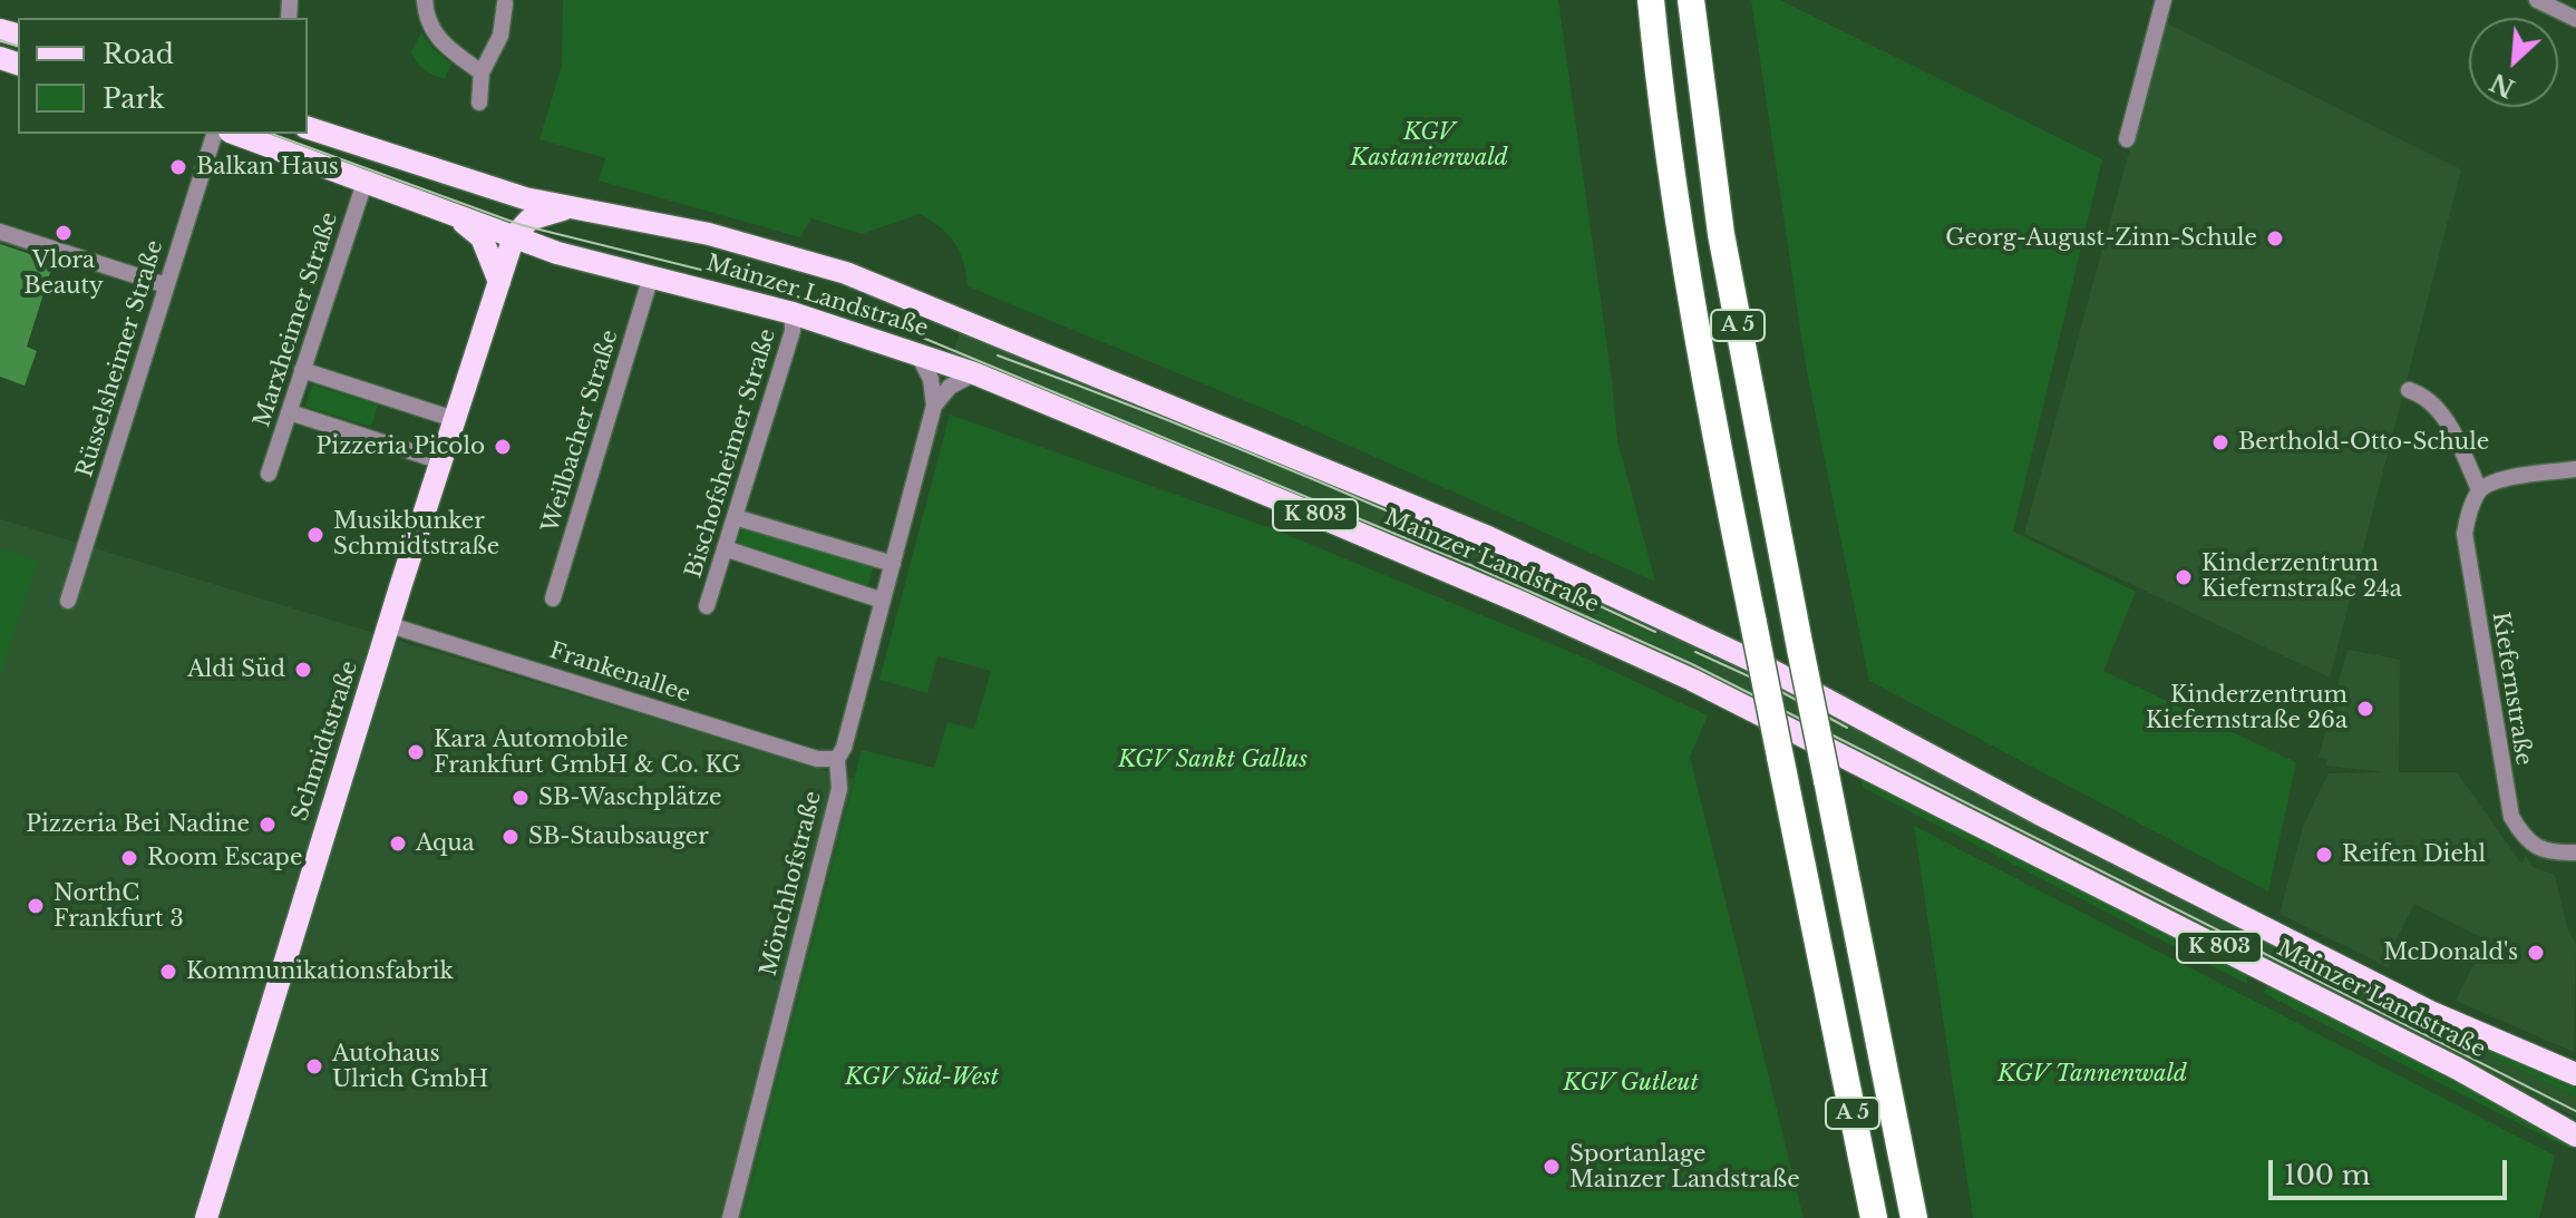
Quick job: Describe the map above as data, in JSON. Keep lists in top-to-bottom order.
{
  "streets": {
    "highway": ["A 5"],
    "main road": ["Mainzer Landstraße", "K 803", "Schmidtstraße"],
    "street": [
      "Marxheimer Straße",
      "Rüsselsheimer Straße",
      "Weilbacher Straße",
      "Bischofsheimer Straße",
      "Frankenallee",
      "Kiefernstraße",
      "Mönchhofstraße"
    ]
  },
  "crossings": [
    ["Mainzer Landstraße", "Marxheimer Straße"],
    ["Mainzer Landstraße", "Weilbacher Straße"],
    ["Mainzer Landstraße", "Bischofsheimer Straße"],
    ["Mainzer Landstraße", "Schmidtstraße"],
    ["Mainzer Landstraße", "Mönchhofstraße"],
    ["Frankenallee", "Schmidtstraße"],
    ["Frankenallee", "Mönchhofstraße"]
  ],
  "parks": [
    "KGV Kastanienwald",
    "KGV Sankt Gallus",
    "KGV Tannenwald",
    "KGV Süd-West",
    "KGV Gutleut"
  ],
  "places": [
    "Balkan Haus",
    "Vlora Beauty",
    "Georg-August-Zinn-Schule",
    "Berthold-Otto-Schule",
    "Pizzeria Picolo",
    "Musikbunker Schmidtstraße",
    "Kinderzentrum Kiefernstraße 24a",
    "Aldi Süd",
    "Kinderzentrum Kiefernstraße 26a",
    "Kara Automobile Frankfurt GmbH & Co. KG",
    "SB-Waschplätze",
    "Pizzeria Bei Nadine",
    "SB-Staubsauger",
    "Aqua",
    "Reifen Diehl",
    "Room Escape",
    "NorthC Frankfurt 3",
    "McDonald's",
    "Kommunikationsfabrik",
    "Autohaus Ulrich GmbH",
    "Sportanlage Mainzer Landstraße"
  ],
  "legend": ["Road", "Park"],
  "scale_bar": "100 m",
  "north": "bottom left"
}
